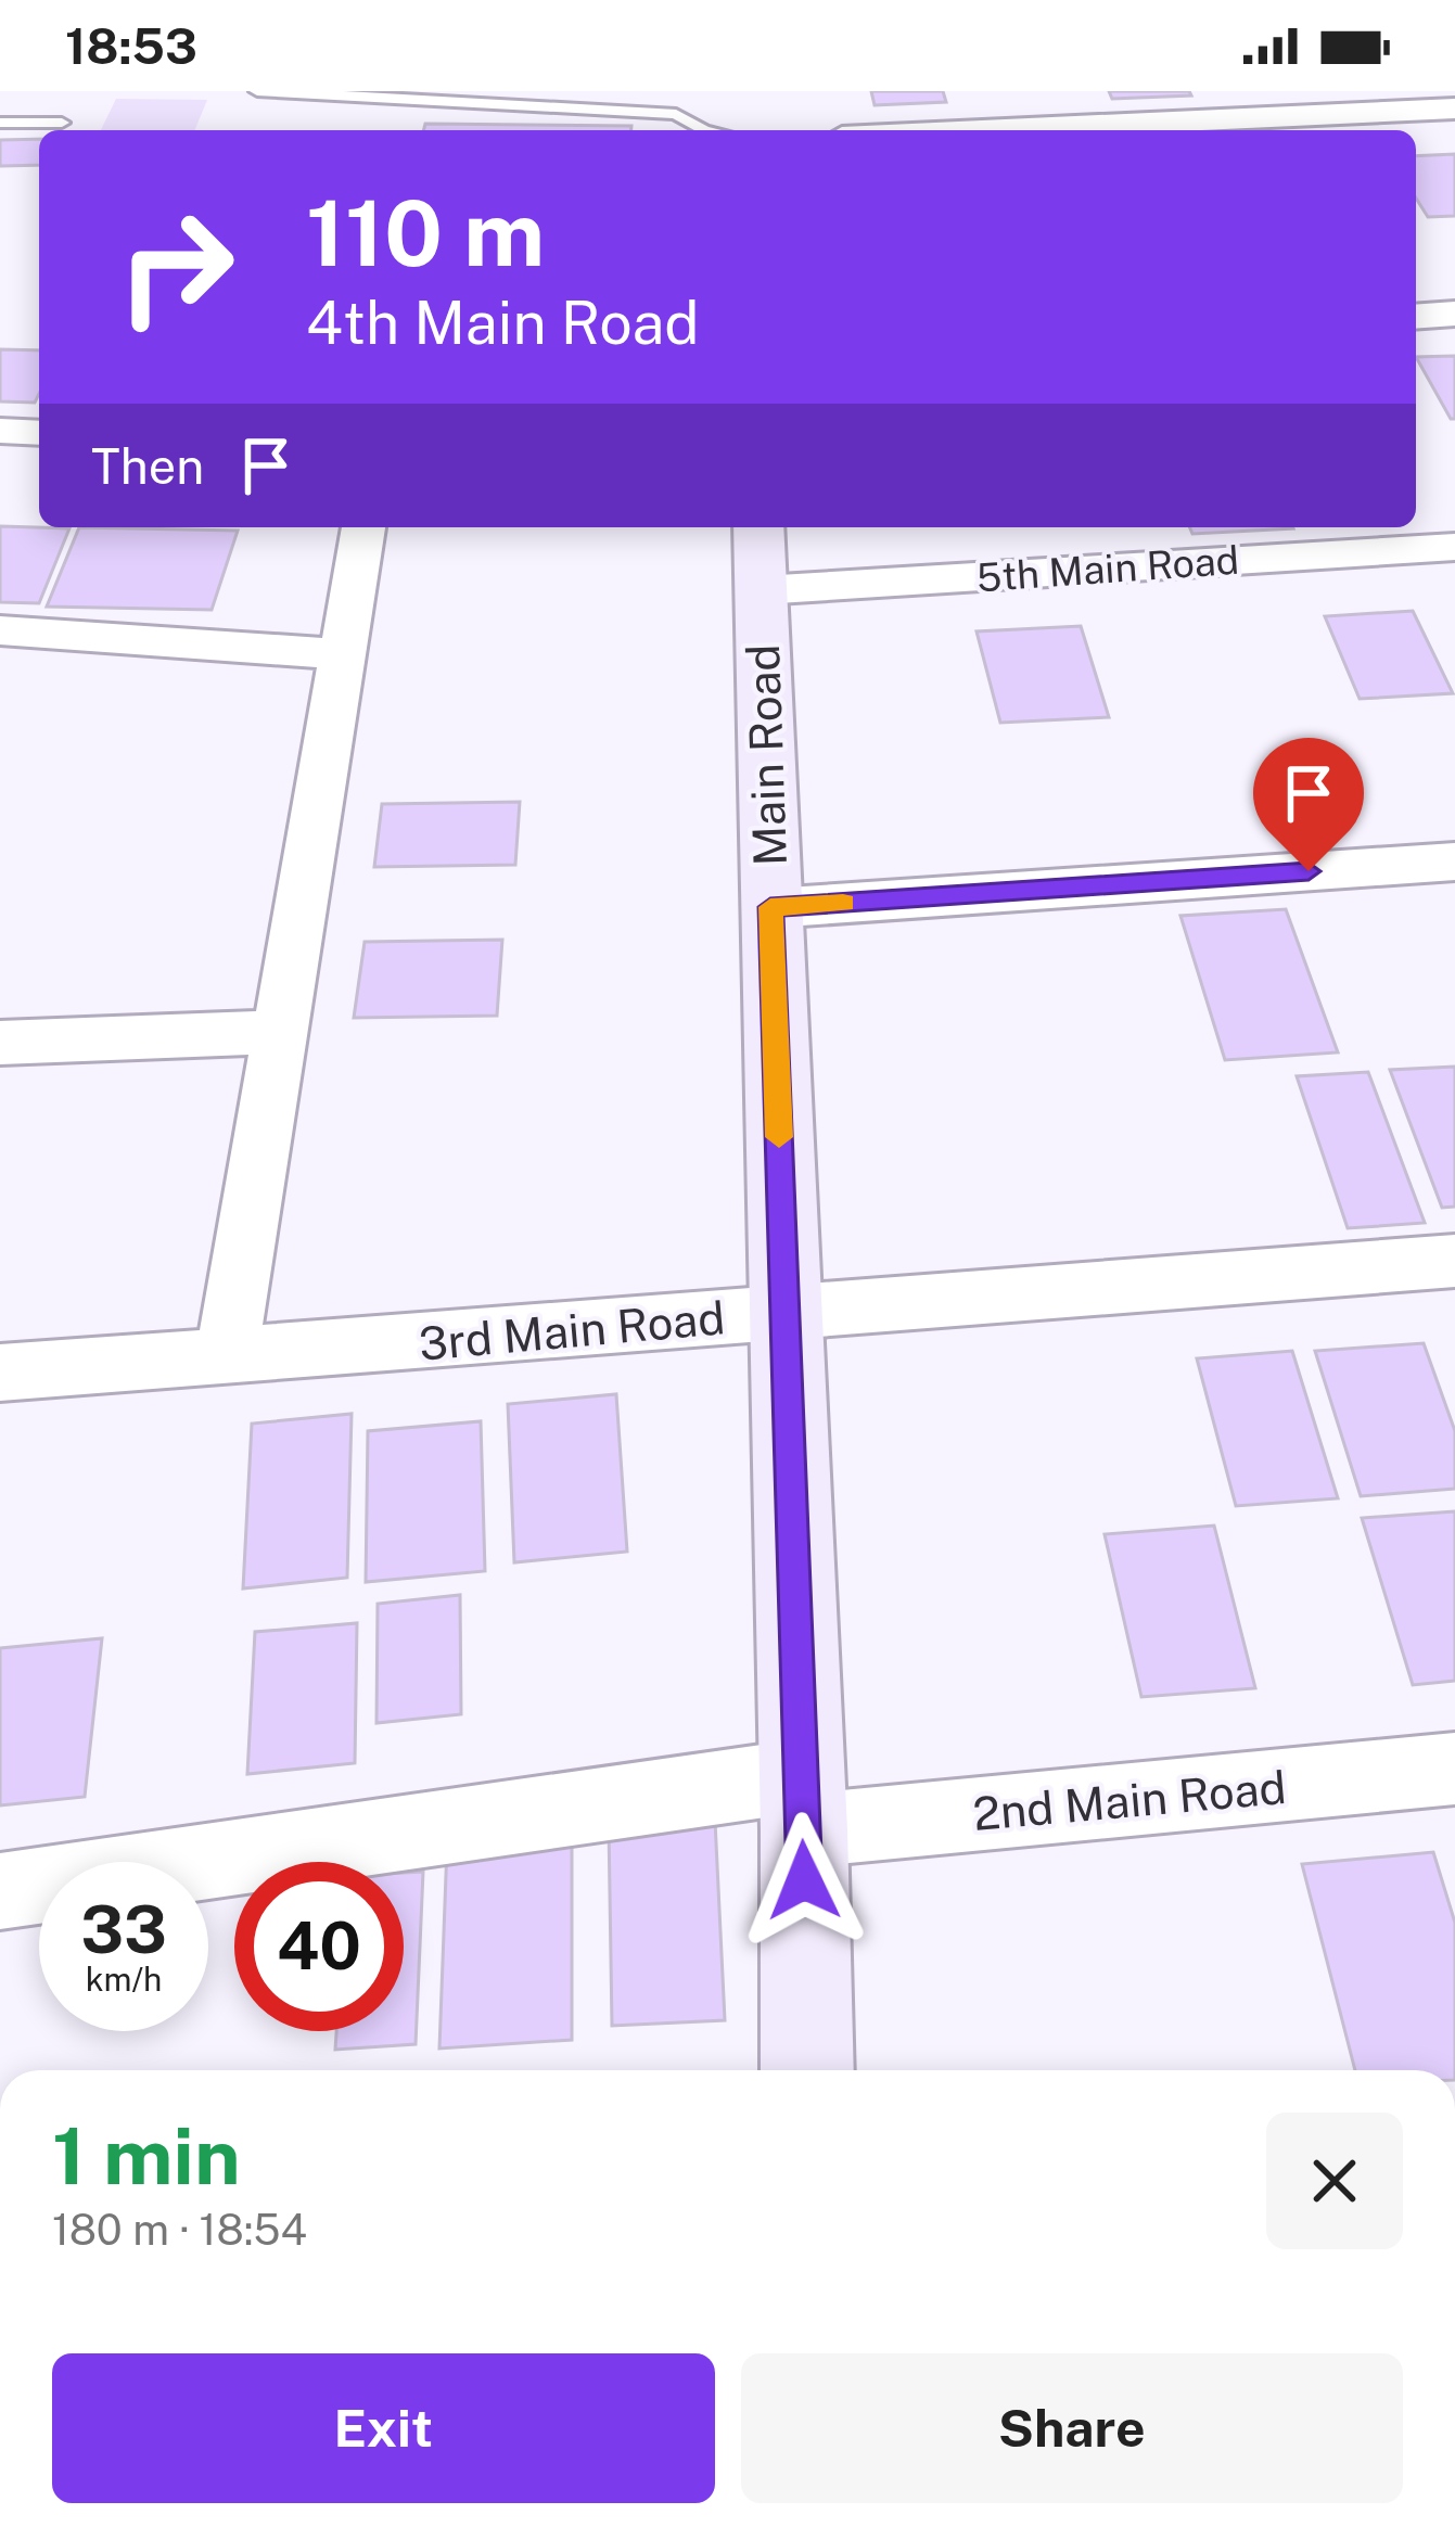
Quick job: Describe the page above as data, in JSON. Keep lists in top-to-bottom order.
{
  "streets": {
    "street": [
      "5th Main Road",
      "Main Road",
      "3rd Main Road",
      "2nd Main Road"
    ]
  },
  "crossings": [
    ["5th Main Road", "Main Road"],
    ["Main Road", "3rd Main Road"],
    ["Main Road", "2nd Main Road"]
  ],
  "page": {
    "status": "18:53",
    "turn": ["110 m", "4th Main Road"],
    "then": "Then",
    "speed": "33 km/h",
    "limit": "40",
    "heading": ["1 min", "180 m · 18:54"],
    "buttons": ["Exit", "Share"]
  }
}
